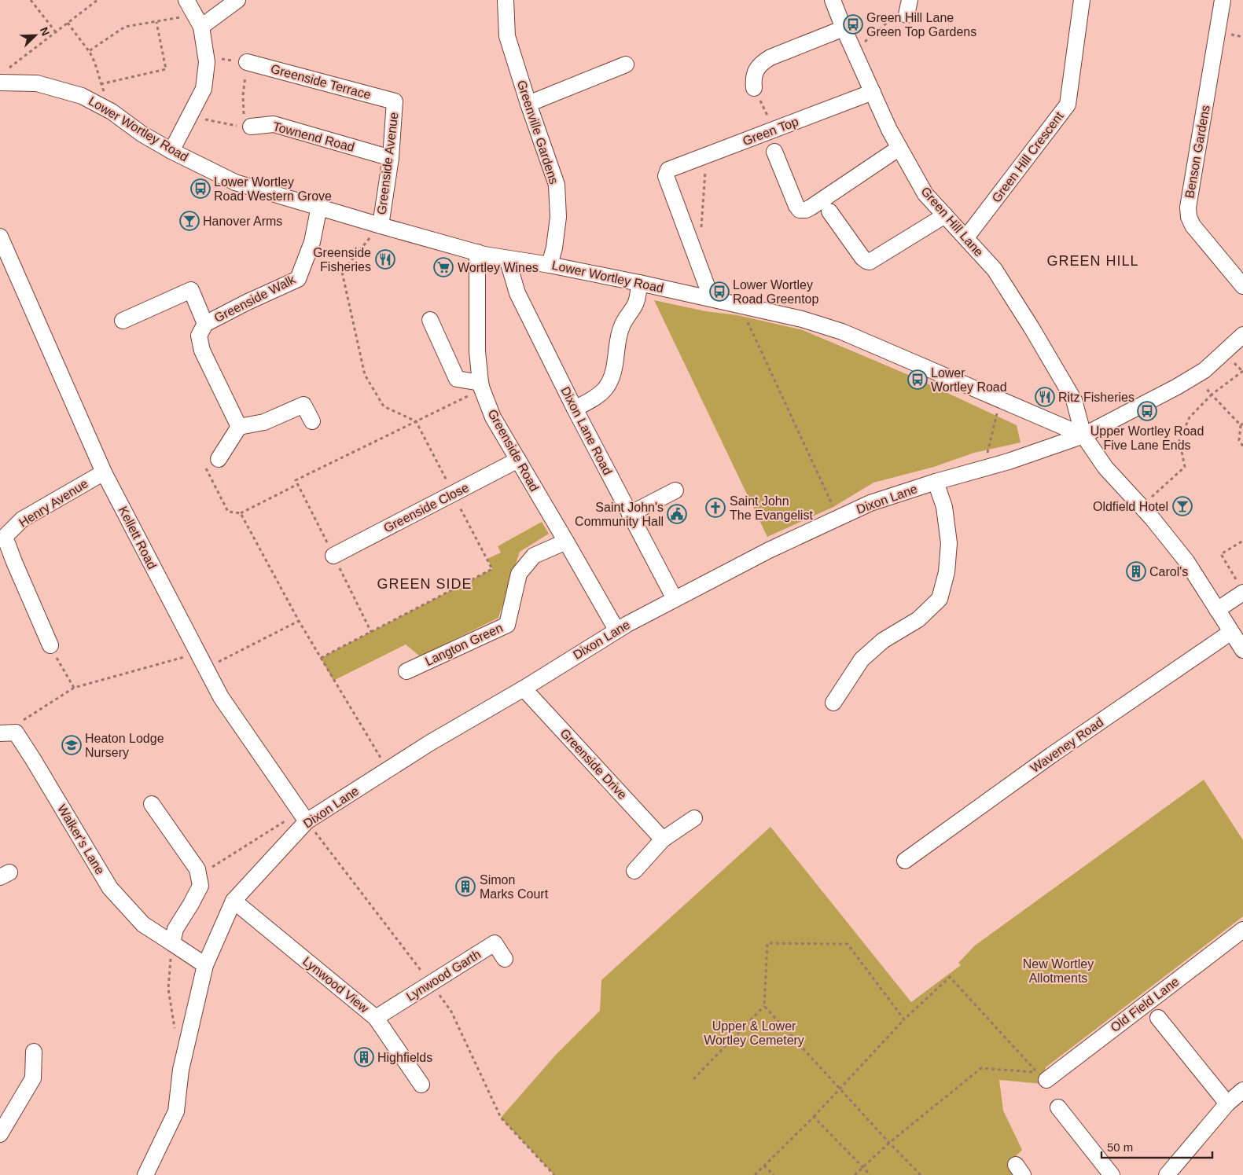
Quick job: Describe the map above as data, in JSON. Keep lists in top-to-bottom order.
{
  "streets": {
    "street": [
      "Greenside Terrace",
      "Lower Wortley Road",
      "Green Top",
      "Greenville Gardens",
      "Townend Road",
      "Benson Gardens",
      "Green Hill Crescent",
      "Greenside Avenue",
      "Green Hill Lane",
      "Greenside Walk",
      "Dixon Lane Road",
      "Greenside Road",
      "Dixon Lane",
      "Henry Avenue",
      "Greenside Close",
      "Kellett Road",
      "Langton Green",
      "Waveney Road",
      "Greenside Drive",
      "Walker's Lane",
      "Lynwood Garth",
      "Lynwood View",
      "Old Field Lane"
    ]
  },
  "crossings": [
    ["Greenside Terrace", "Greenside Avenue"],
    ["Lower Wortley Road", "Green Top"],
    ["Lower Wortley Road", "Greenville Gardens"],
    ["Lower Wortley Road", "Greenside Avenue"],
    ["Lower Wortley Road", "Green Hill Lane"],
    ["Lower Wortley Road", "Greenside Walk"],
    ["Lower Wortley Road", "Dixon Lane Road"],
    ["Lower Wortley Road", "Greenside Road"],
    ["Lower Wortley Road", "Dixon Lane"],
    ["Green Top", "Green Hill Lane"],
    ["Townend Road", "Greenside Avenue"],
    ["Green Hill Crescent", "Green Hill Lane"],
    ["Green Hill Lane", "Dixon Lane"],
    ["Dixon Lane Road", "Dixon Lane"],
    ["Greenside Road", "Dixon Lane"],
    ["Greenside Road", "Greenside Close"],
    ["Greenside Road", "Langton Green"],
    ["Dixon Lane", "Kellett Road"],
    ["Dixon Lane", "Greenside Drive"],
    ["Dixon Lane", "Lynwood View"],
    ["Henry Avenue", "Kellett Road"],
    ["Lynwood Garth", "Lynwood View"]
  ],
  "districts": ["GREEN HILL", "GREEN SIDE"],
  "parks": ["New Wortley Allotments", "Upper & Lower Wortley Cemetery"],
  "places": {
    "bus stop": [
      "Green Hill Lane Green Top Gardens",
      "Lower Wortley Road Western Grove",
      "Lower Wortley Road Greentop",
      "Lower Wortley Road",
      "Upper Wortley Road Five Lane Ends"
    ],
    "bar": ["Hanover Arms", "Oldfield Hotel"],
    "restaurant": ["Greenside Fisheries", "Ritz Fisheries"],
    "supermarket": ["Wortley Wines"],
    "church": ["Saint John The Evangelist"],
    "public building": ["Saint John's Community Hall"],
    "building": ["Carol's", "Simon Marks Court", "Highfields"],
    "school or university": ["Heaton Lodge Nursery"]
  },
  "scale_bar": "50 m",
  "north": "top right"
}
